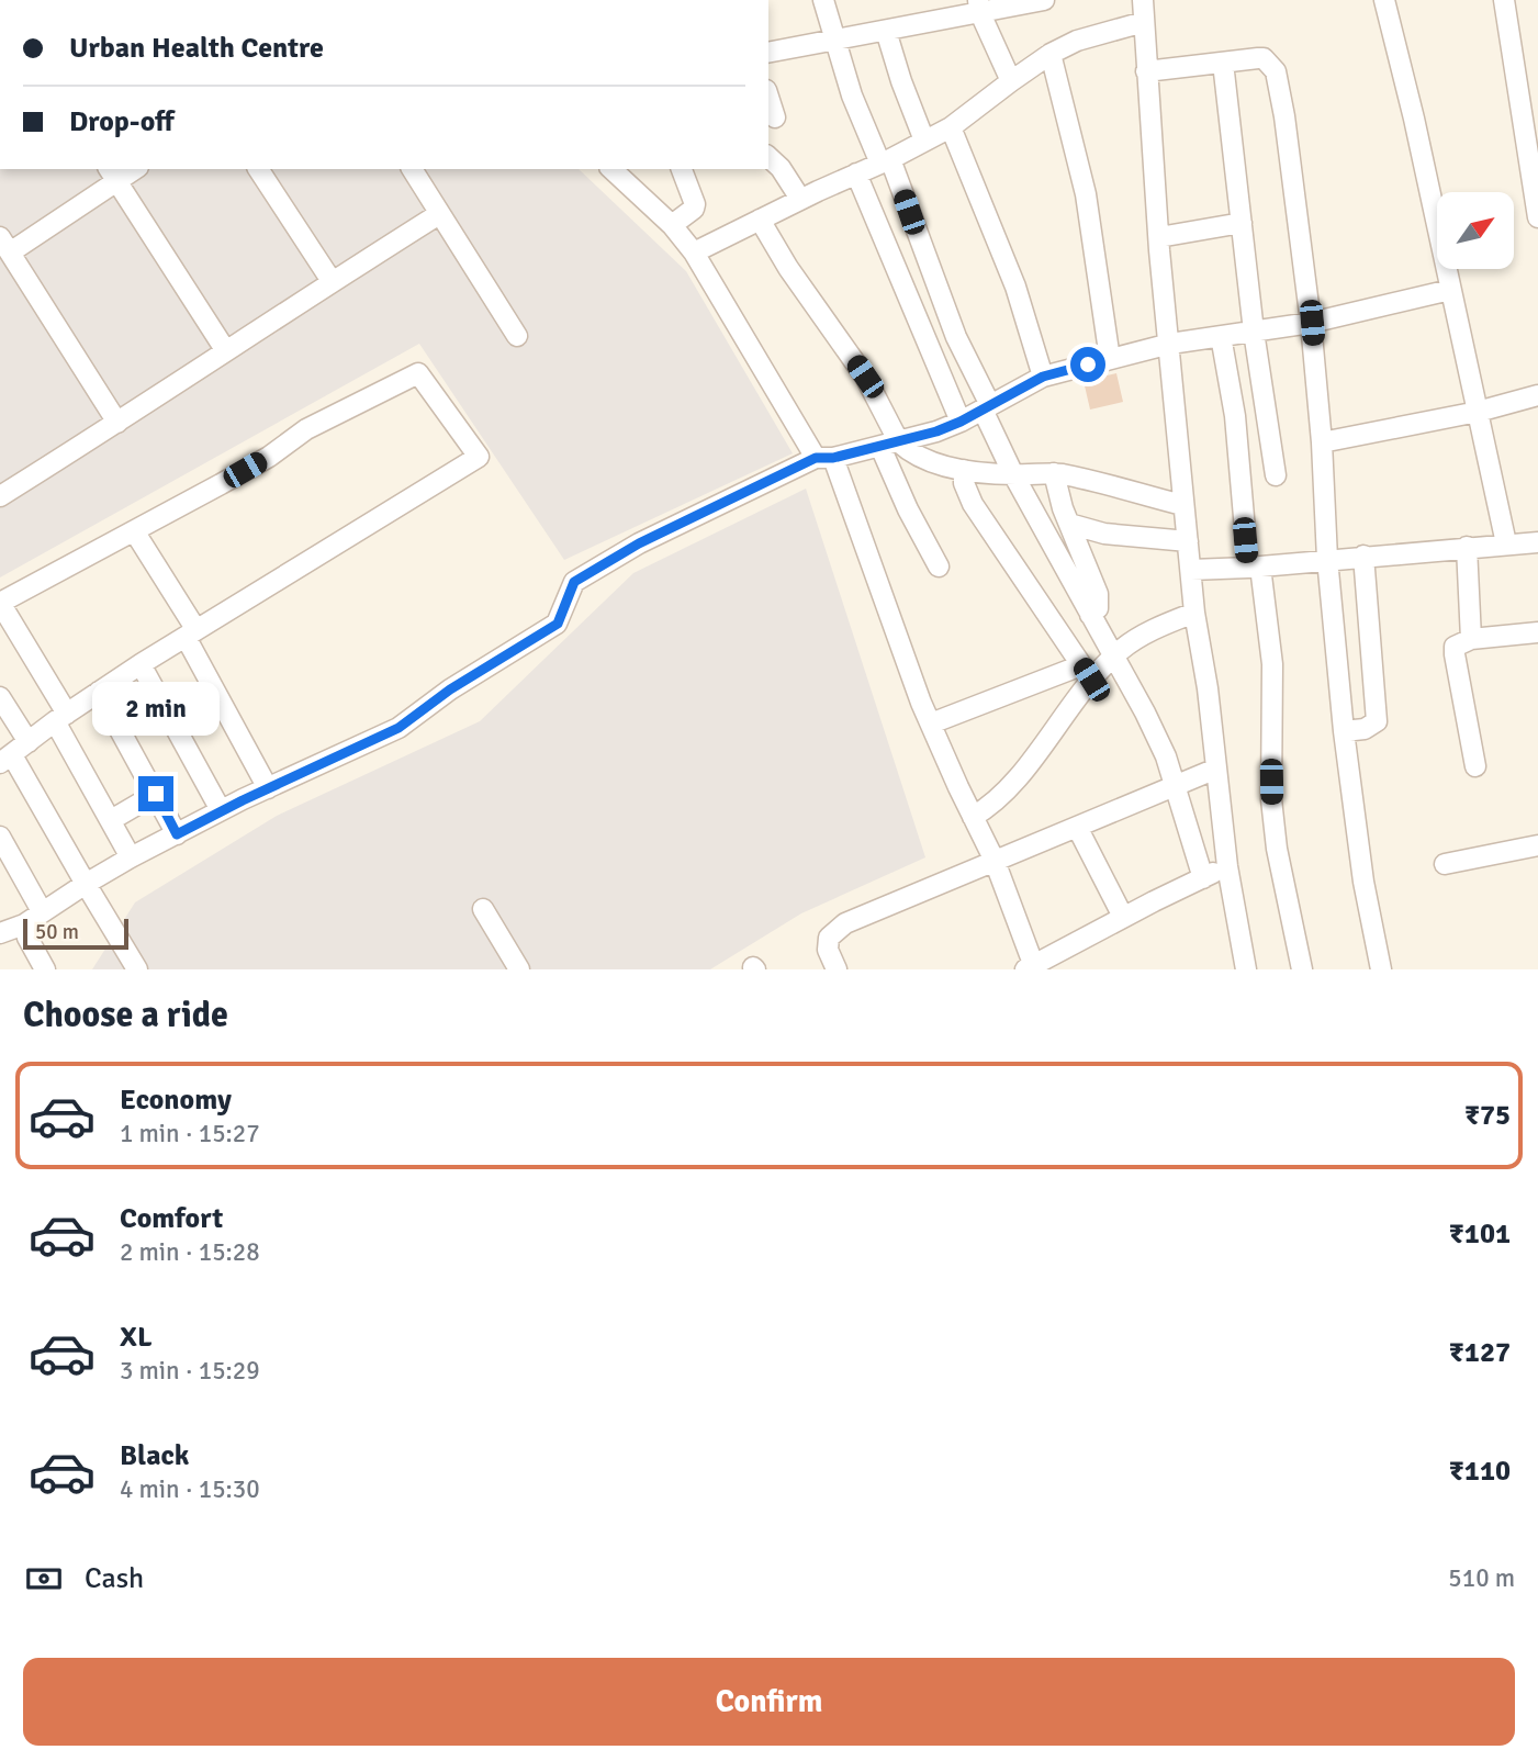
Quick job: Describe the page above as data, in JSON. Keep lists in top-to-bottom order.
{
  "scale_bar": "50 m",
  "north": "top right",
  "page": {
    "banner": ["Urban Health Centre", "Drop-off"],
    "bubble": "2 min",
    "scale": "50 m",
    "heading": "Choose a ride",
    "list": [
      {
        "name": "Economy",
        "note": "1 min · 15:27",
        "value": "₹75"
      },
      {
        "name": "Comfort",
        "note": "2 min · 15:28",
        "value": "₹101"
      },
      {
        "name": "XL",
        "note": "3 min · 15:29",
        "value": "₹127"
      },
      {
        "name": "Black",
        "note": "4 min · 15:30",
        "value": "₹110"
      }
    ],
    "pay": ["Cash", "510 m"],
    "buttons": "Confirm"
  }
}
